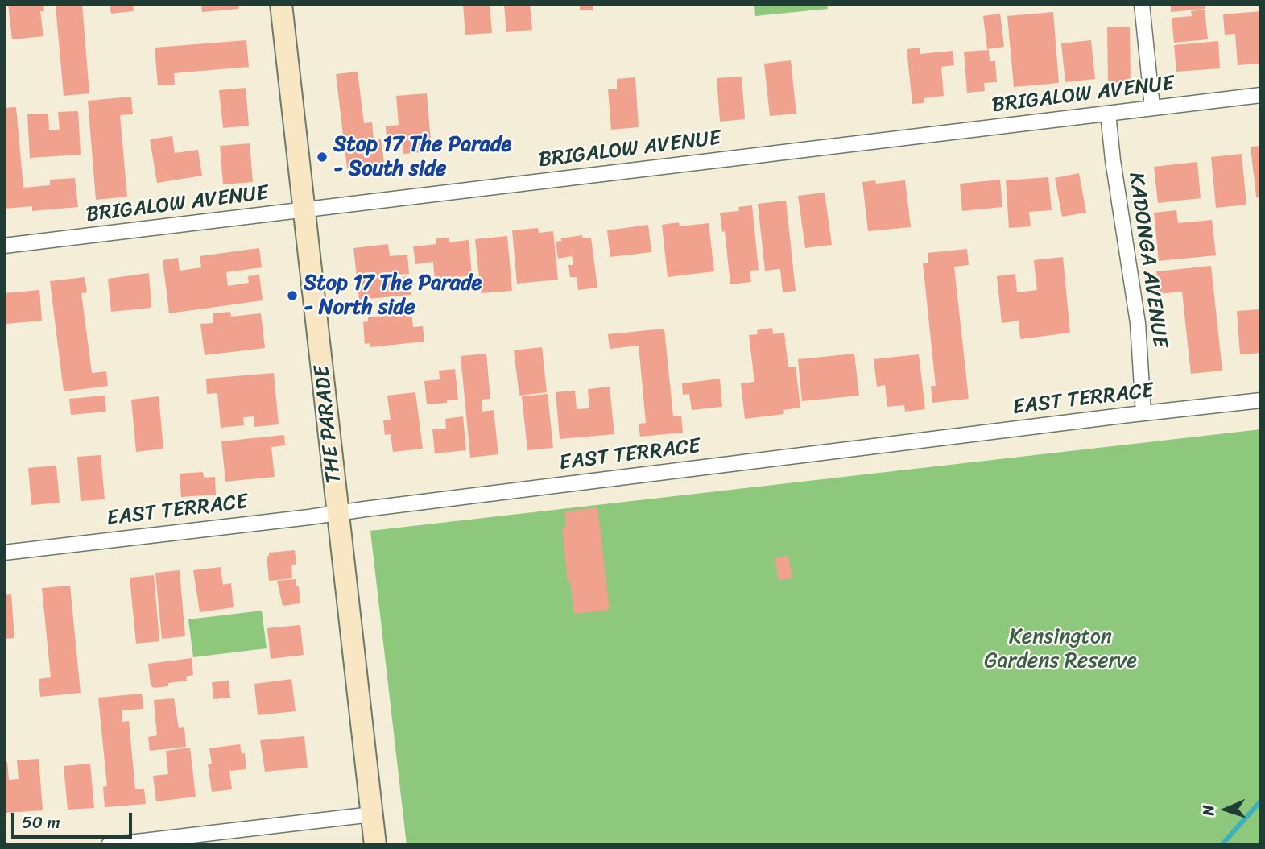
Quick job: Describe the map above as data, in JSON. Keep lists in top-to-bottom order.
{
  "streets": {
    "main road": ["THE PARADE"],
    "street": ["BRIGALOW AVENUE", "KADONGA AVENUE", "EAST TERRACE"]
  },
  "crossings": [
    ["BRIGALOW AVENUE", "KADONGA AVENUE"],
    ["BRIGALOW AVENUE", "THE PARADE"],
    ["KADONGA AVENUE", "EAST TERRACE"],
    ["EAST TERRACE", "THE PARADE"]
  ],
  "parks": ["Kensington Gardens Reserve"],
  "places": ["Stop 17 The Parade - South side", "Stop 17 The Parade - North side"],
  "scale_bar": "50 m",
  "north": "left"
}
